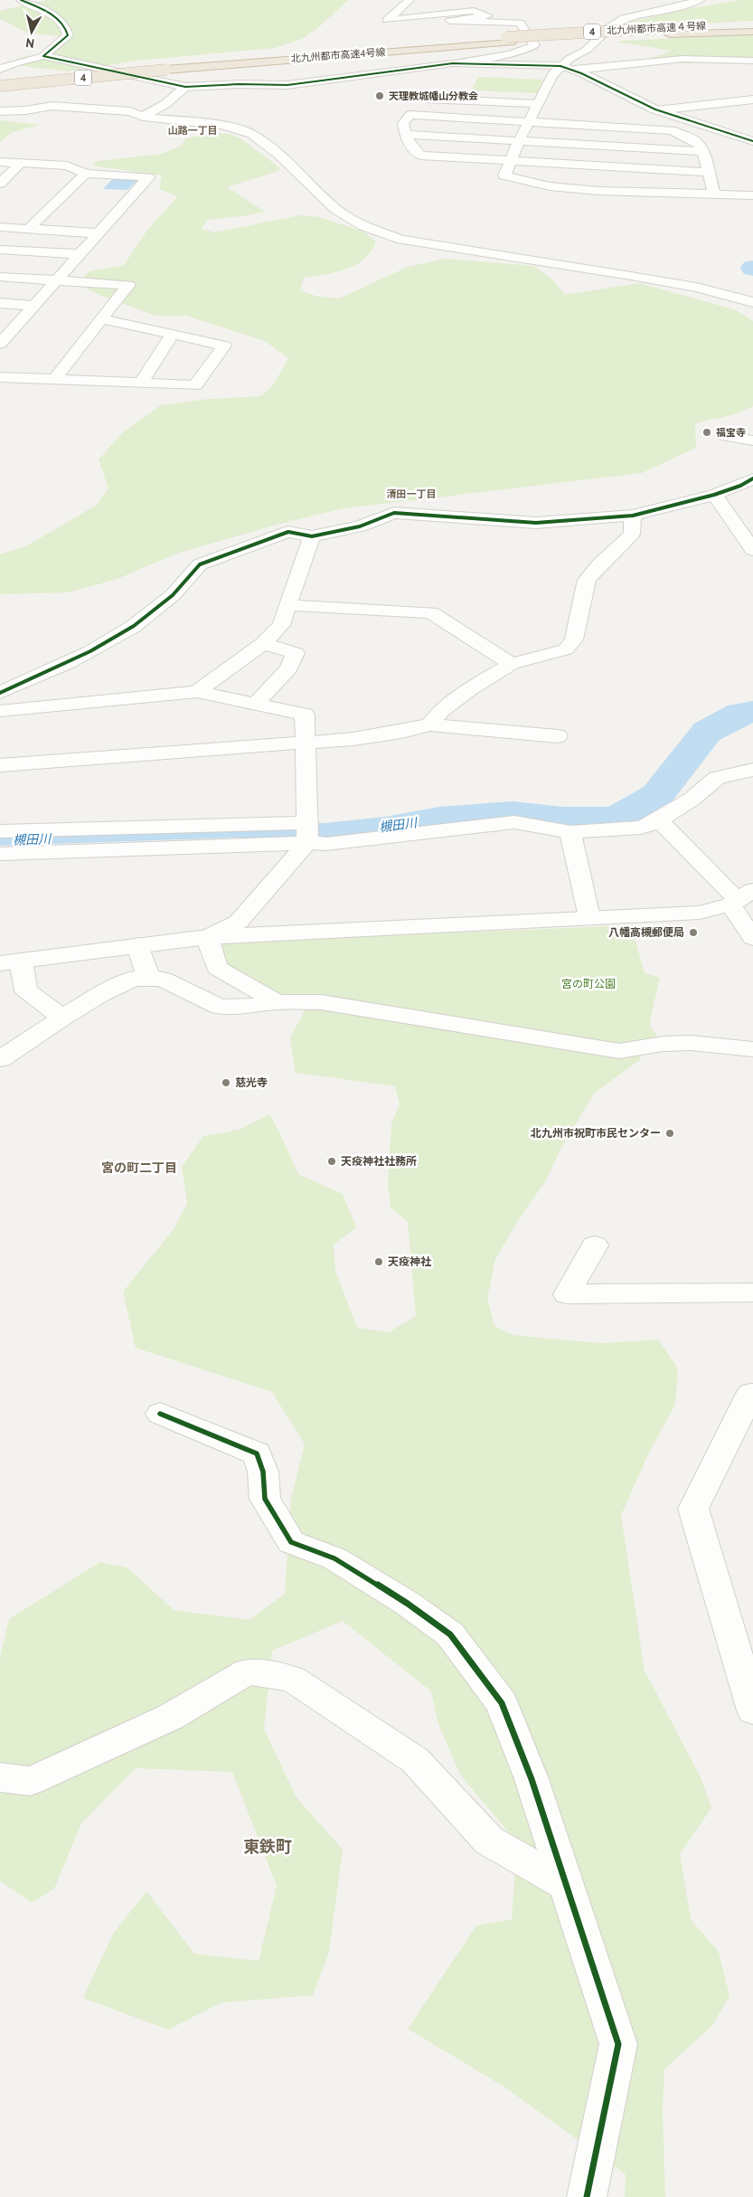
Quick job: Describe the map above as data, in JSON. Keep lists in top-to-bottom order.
{
  "streets": {
    "highway": ["北九州都市高速４号線", "4", "北九州都市高速4号線"]
  },
  "crossings": [
    ["北九州都市高速４号線", "北九州都市高速4号線"],
    ["4", "北九州都市高速4号線"]
  ],
  "districts": [
    "山路一丁目",
    "清田一丁目",
    "宮の町二丁目",
    "東鉄町"
  ],
  "water": ["槻田川"],
  "parks": ["宮の町公園"],
  "places": [
    "天理教城幡山分教会",
    "福宝寺",
    "八幡高槻郵便局",
    "慈光寺",
    "北九州市祝町市民センター",
    "天疫神社社務所",
    "天疫神社"
  ],
  "north": "bottom"
}
